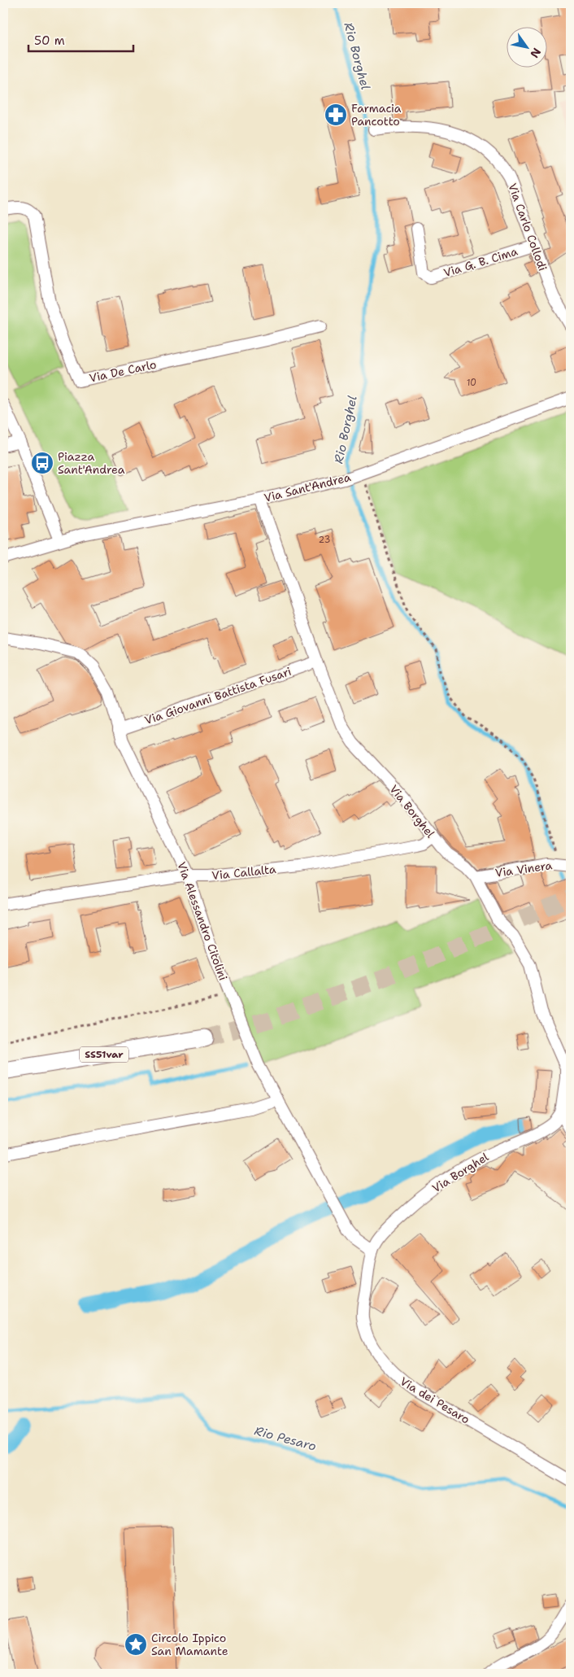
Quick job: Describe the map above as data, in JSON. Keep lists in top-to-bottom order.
{
  "streets": {
    "main road": ["SS51var"],
    "street": [
      "Via Carlo Collodi",
      "Via G. B. Cima",
      "Via De Carlo",
      "Via Sant'Andrea",
      "Via Giovanni Battista Fusari",
      "Via Borghel",
      "Via Vinera",
      "Via Callalta",
      "Via Alessandro Citolini",
      "Via dei Pesaro"
    ]
  },
  "crossings": [
    ["Via Carlo Collodi", "Via G. B. Cima"],
    ["Via Sant'Andrea", "Via Borghel"],
    ["Via Giovanni Battista Fusari", "Via Borghel"],
    ["Via Giovanni Battista Fusari", "Via Alessandro Citolini"],
    ["Via Borghel", "Via Vinera"],
    ["Via Borghel", "Via Callalta"],
    ["Via Borghel", "Via Alessandro Citolini"],
    ["Via Borghel", "Via dei Pesaro"],
    ["Via Callalta", "Via Alessandro Citolini"],
    ["Via Alessandro Citolini", "Via dei Pesaro"]
  ],
  "water": ["Rio Borghel", "Rio Pesaro"],
  "places": {
    "pharmacy": ["Farmacia Pancotto"],
    "bus stop": ["Piazza Sant'Andrea"],
    "place": ["Circolo Ippico San Mamante"]
  },
  "house_numbers": ["10", "23"],
  "scale_bar": "50 m",
  "north": "bottom right"
}
